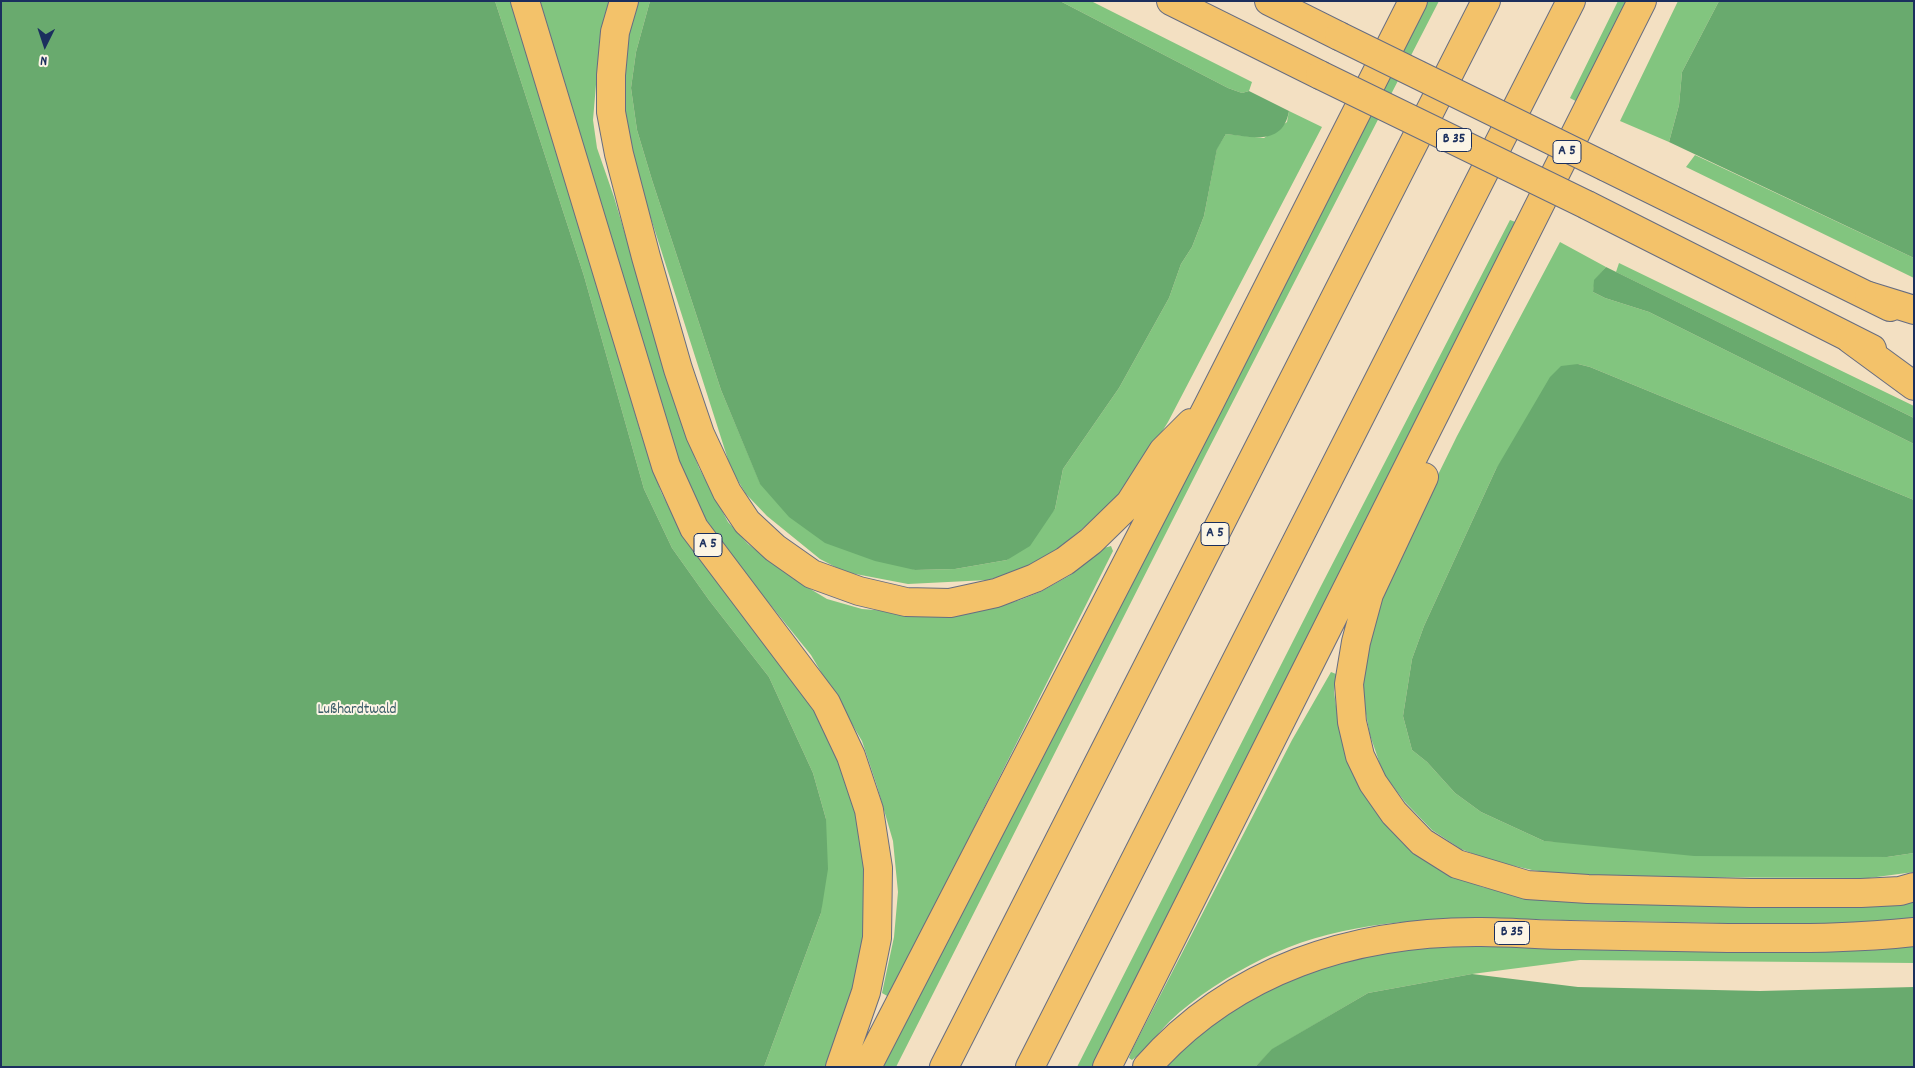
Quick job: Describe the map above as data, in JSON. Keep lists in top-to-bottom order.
{
  "streets": {
    "highway": ["B 35", "A 5"]
  },
  "parks": ["Lußhardtwald"],
  "north": "bottom"
}
